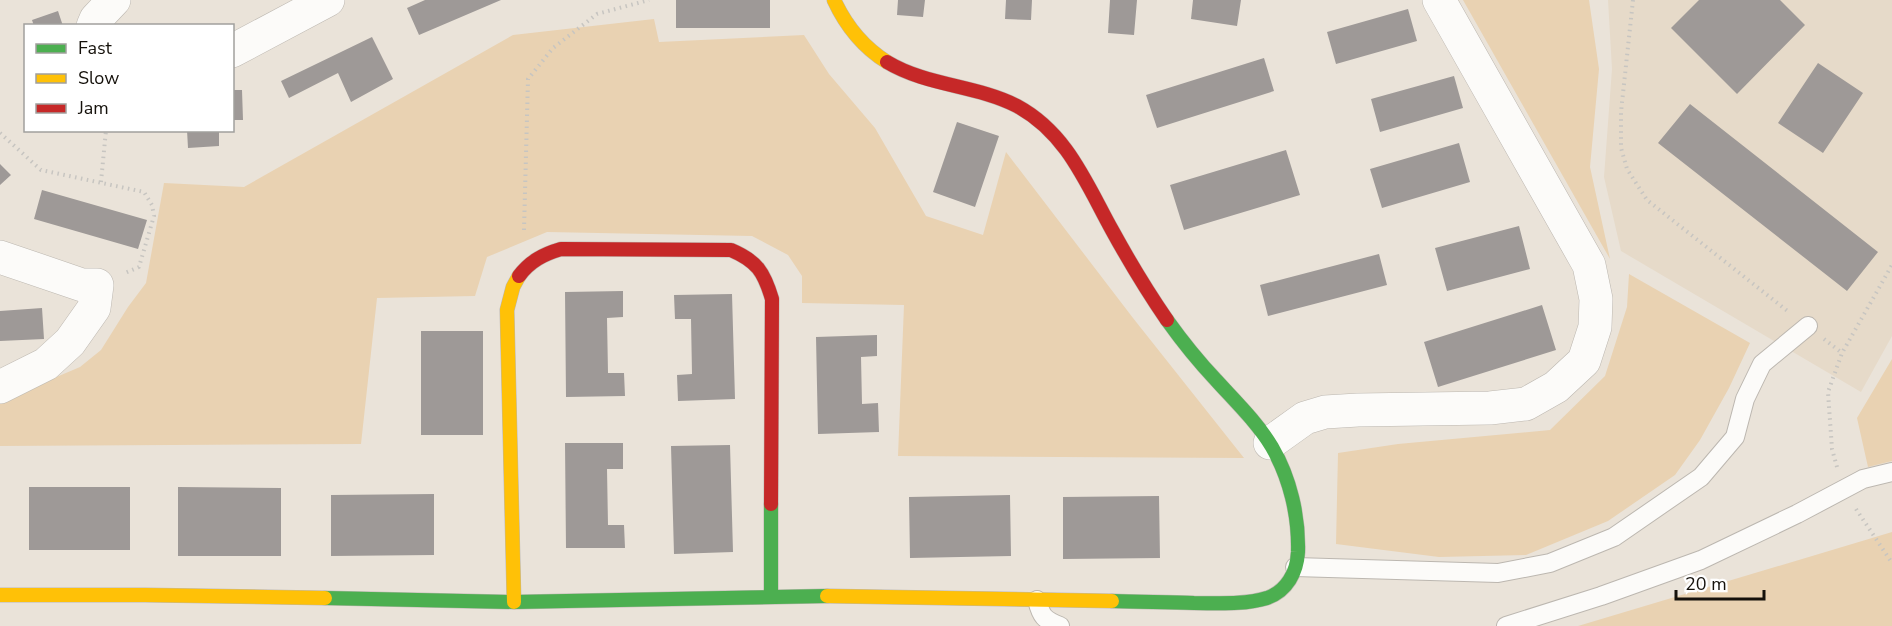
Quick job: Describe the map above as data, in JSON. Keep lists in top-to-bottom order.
{
  "legend": ["Fast", "Slow", "Jam"],
  "scale_bar": "20 m"
}
